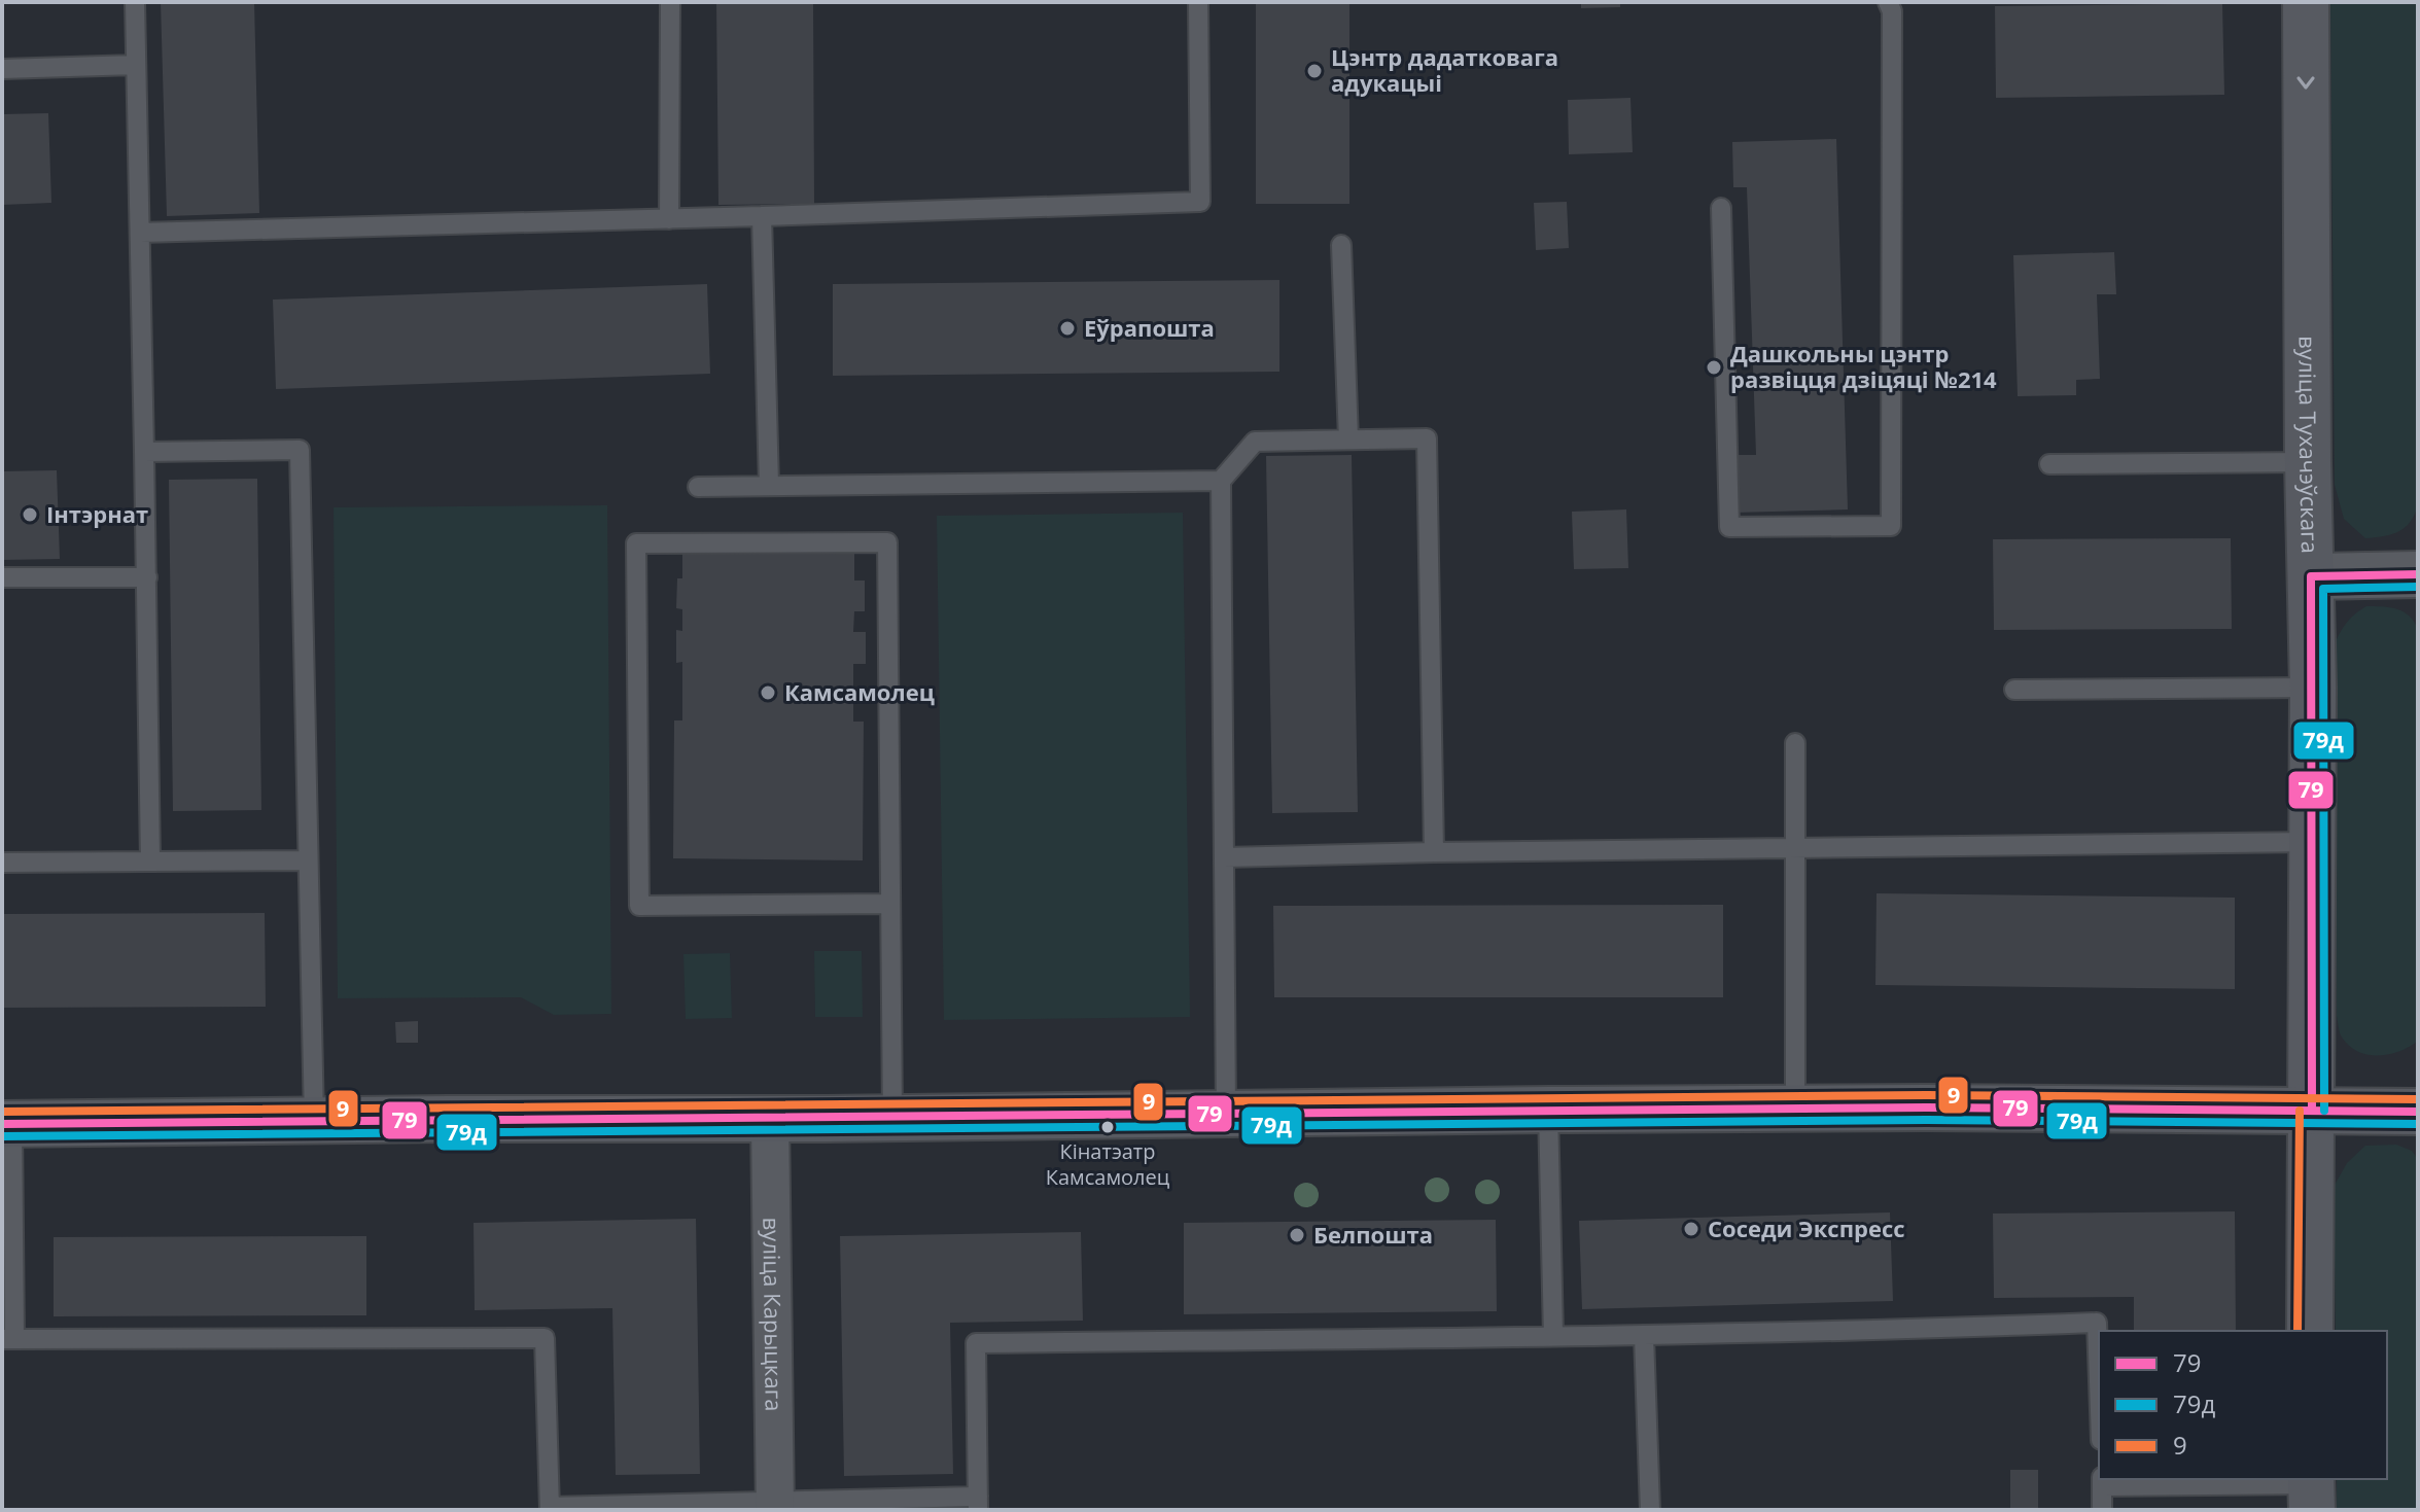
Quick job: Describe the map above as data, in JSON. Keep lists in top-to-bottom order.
{
  "streets": {
    "main road": ["вуліца Тухачэўскага"],
    "street": ["вуліца Карыцкага"]
  },
  "places": [
    "Цэнтр дадатковага адукацыі",
    "Еўрапошта",
    "Дашкольны цэнтр развіцця дзіцяці №214",
    "Інтэрнат",
    "Камсамолец",
    "Кінатэатр Камсамолец",
    "Соседи Экспресс",
    "Белпошта"
  ],
  "lines": ["transit line 79", "transit line 79д", "transit line 9"],
  "legend": ["79", "79д", "9"]
}
